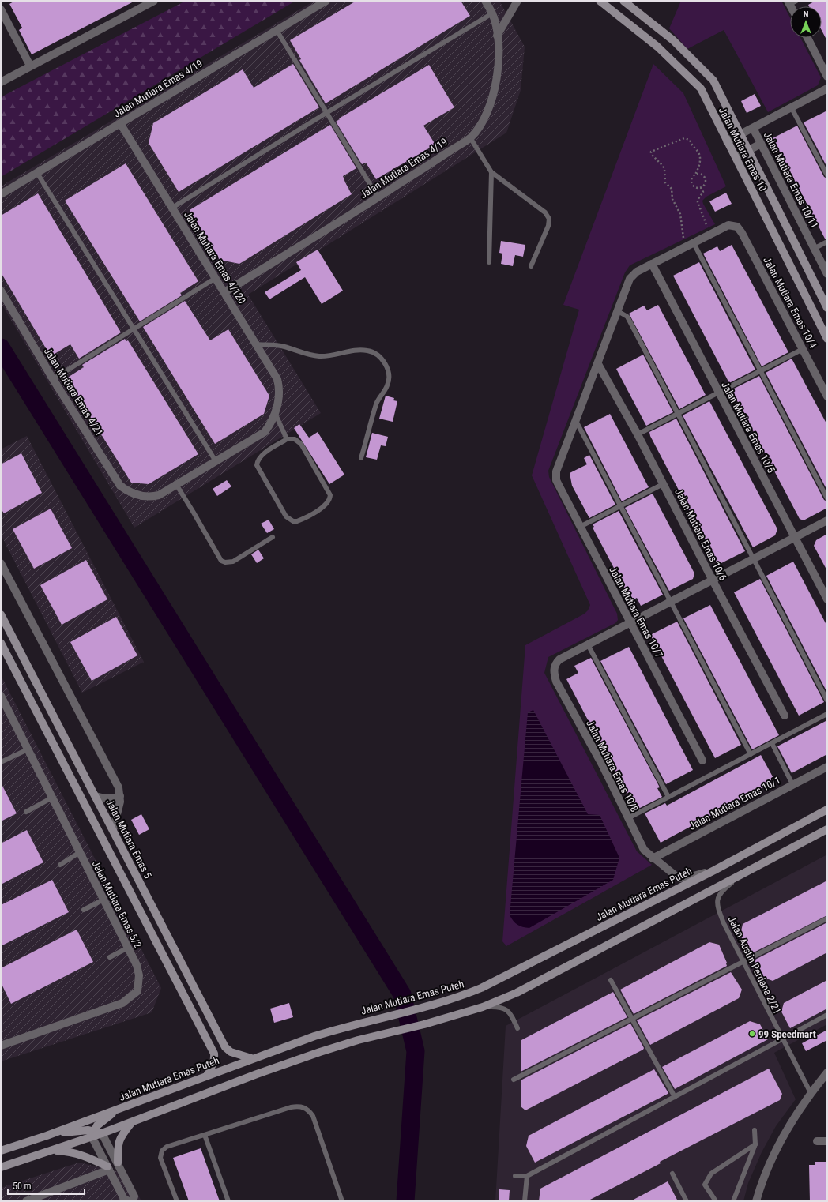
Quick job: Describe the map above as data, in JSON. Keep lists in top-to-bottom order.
{
  "streets": {
    "street": [
      "Jalan Mutiara Emas 4/19",
      "Jalan Mutiara Emas 10",
      "Jalan Mutiara Emas 10/11",
      "Jalan Mutiara Emas 4/120",
      "Jalan Mutiara Emas 10/4",
      "Jalan Mutiara Emas 4/21",
      "Jalan Mutiara Emas 10/5",
      "Jalan Mutiara Emas 10/6",
      "Jalan Mutiara Emas 10/7",
      "Jalan Mutiara Emas 10/8",
      "Jalan Mutiara Emas 10/1",
      "Jalan Mutiara Emas 5",
      "Jalan Mutiara Emas Puteh",
      "Jalan Mutiara Emas 5/2"
    ],
    "lane": ["Jalan Austin Perdana 2/21"]
  },
  "crossings": [
    ["Jalan Mutiara Emas 4/19", "Jalan Mutiara Emas 4/120"],
    ["Jalan Mutiara Emas 10/8", "Jalan Mutiara Emas 10/1"],
    ["Jalan Mutiara Emas 10/8", "Jalan Mutiara Emas Puteh"],
    ["Jalan Mutiara Emas 5", "Jalan Mutiara Emas Puteh"]
  ],
  "places": ["99 Speedmart"],
  "scale_bar": "50 m",
  "north": "top"
}
